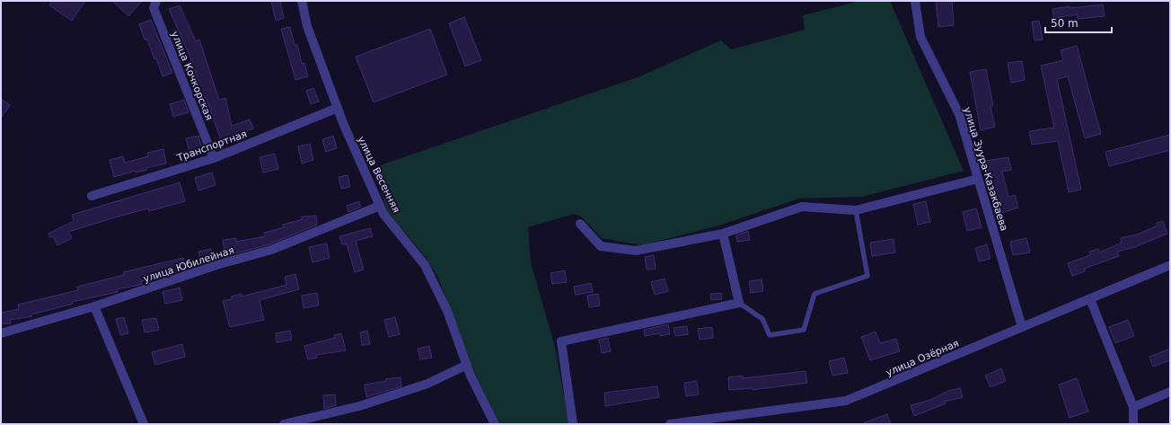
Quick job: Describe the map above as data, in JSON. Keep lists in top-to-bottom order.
{
  "streets": {
    "street": [
      "улица Кочкорская",
      "Транспортная",
      "улица Зуура-Казакбаева",
      "улица Весенняя",
      "улица Юбилейная",
      "улица Озёрная"
    ]
  },
  "crossings": [
    ["улица Кочкорская", "Транспортная"],
    ["Транспортная", "улица Весенняя"],
    ["улица Зуура-Казакбаева", "улица Озёрная"],
    ["улица Весенняя", "улица Юбилейная"]
  ],
  "scale_bar": "50 m"
}
